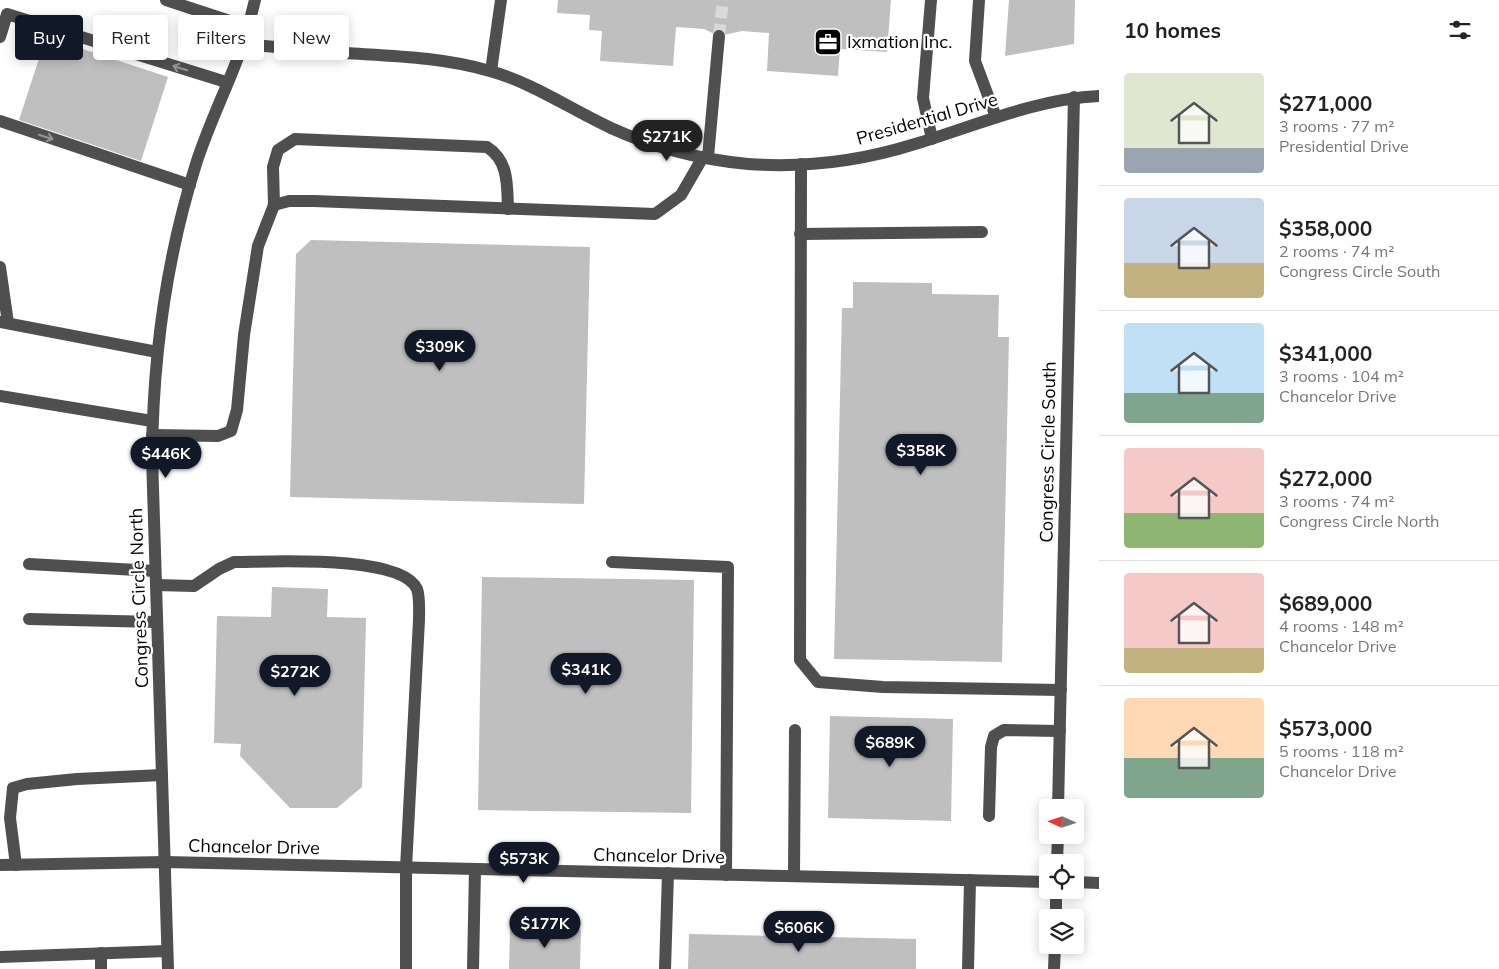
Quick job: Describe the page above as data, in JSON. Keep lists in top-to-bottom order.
{
  "streets": {
    "street": [
      "Presidential Drive",
      "Congress Circle South",
      "Congress Circle North",
      "Chancelor Drive"
    ]
  },
  "crossings": [
    ["Presidential Drive", "Congress Circle South"],
    ["Congress Circle North", "Chancelor Drive"]
  ],
  "places": {
    "office": ["Ixmation Inc."]
  },
  "north": "left",
  "page": {
    "heading": "10 homes",
    "chip": [
      "Buy",
      "Rent",
      "Filters",
      "New"
    ],
    "list": [
      {
        "name": "$271,000",
        "note": "3 rooms · 77 m² · Presidential Drive"
      },
      {
        "name": "$358,000",
        "note": "2 rooms · 74 m² · Congress Circle South"
      },
      {
        "name": "$341,000",
        "note": "3 rooms · 104 m² · Chancelor Drive"
      },
      {
        "name": "$272,000",
        "note": "3 rooms · 74 m² · Congress Circle North"
      },
      {
        "name": "$689,000",
        "note": "4 rooms · 148 m² · Chancelor Drive"
      },
      {
        "name": "$573,000",
        "note": "5 rooms · 118 m² · Chancelor Drive"
      }
    ],
    "price": [
      "$271K",
      "$309K",
      "$358K",
      "$446K",
      "$341K",
      "$272K",
      "$689K",
      "$573K",
      "$177K",
      "$606K"
    ]
  }
}
